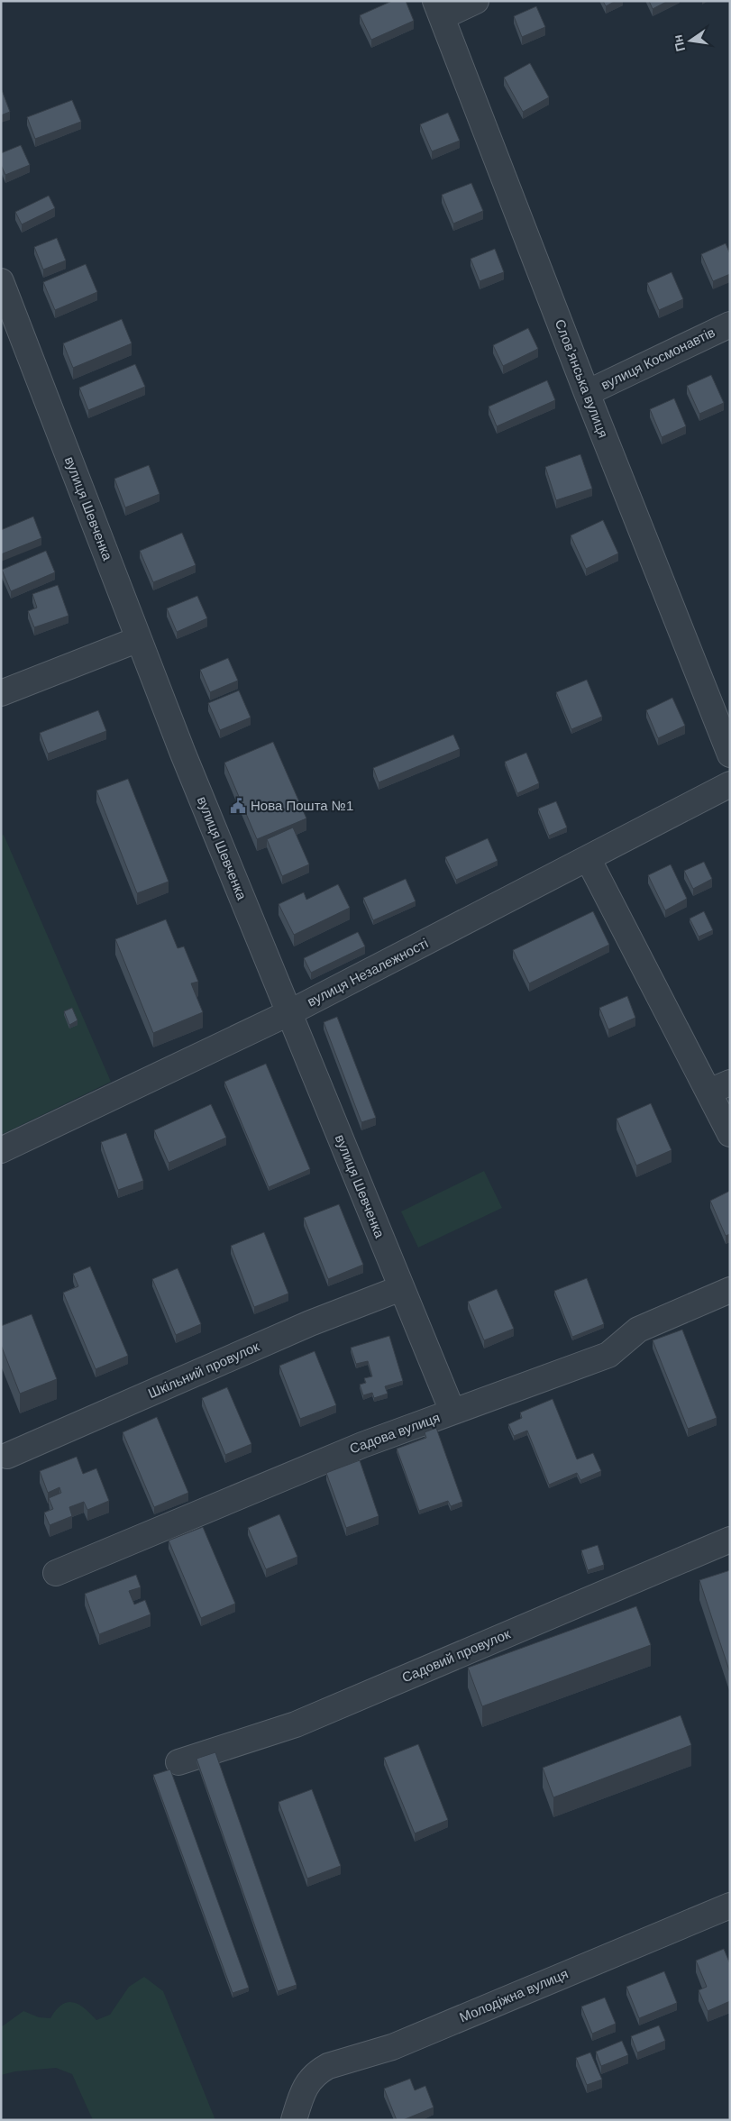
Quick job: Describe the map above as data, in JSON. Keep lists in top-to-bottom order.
{
  "streets": {
    "street": [
      "вулиця Космонавтів",
      "Словʼянська вулиця",
      "вулиця Шевченка",
      "вулиця Незалежності",
      "Шкільний провулок",
      "Садова вулиця",
      "Садовий провулок",
      "Молодіжна вулиця"
    ]
  },
  "crossings": [
    ["вулиця Космонавтів", "Словʼянська вулиця"],
    ["вулиця Шевченка", "вулиця Незалежності"],
    ["вулиця Шевченка", "Шкільний провулок"],
    ["вулиця Шевченка", "Садова вулиця"]
  ],
  "places": {
    "public building": ["Нова Пошта №1"]
  },
  "north": "left"
}
